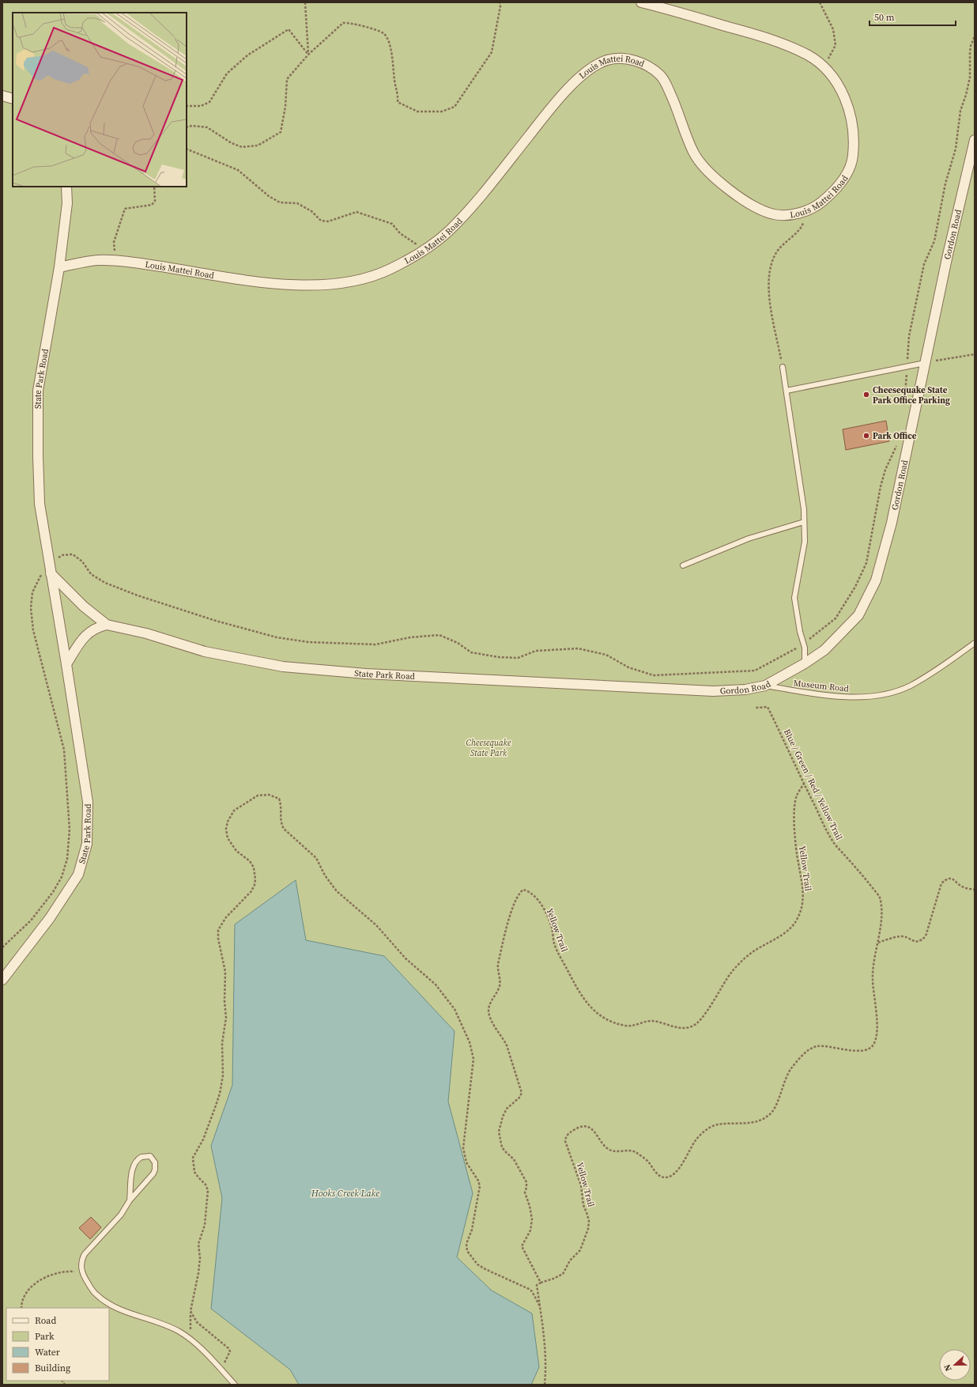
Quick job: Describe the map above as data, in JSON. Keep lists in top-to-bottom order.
{
  "streets": {
    "street": ["Louis Mattei Road", "Gordon Road", "State Park Road"],
    "lane": ["Museum Road"],
    "path": ["Blue / Green / Red / Yellow Trail", "Yellow Trail"]
  },
  "crossings": [
    ["Louis Mattei Road", "State Park Road"],
    ["Gordon Road", "State Park Road"],
    ["Gordon Road", "Museum Road"],
    ["Blue / Green / Red / Yellow Trail", "Yellow Trail"]
  ],
  "water": ["Hooks Creek Lake"],
  "parks": ["Cheesequake State Park"],
  "places": ["Cheesequake State Park Office Parking", "Park Office"],
  "legend": [
    "Road",
    "Park",
    "Water",
    "Building"
  ],
  "scale_bar": "50 m",
  "north": "left"
}
